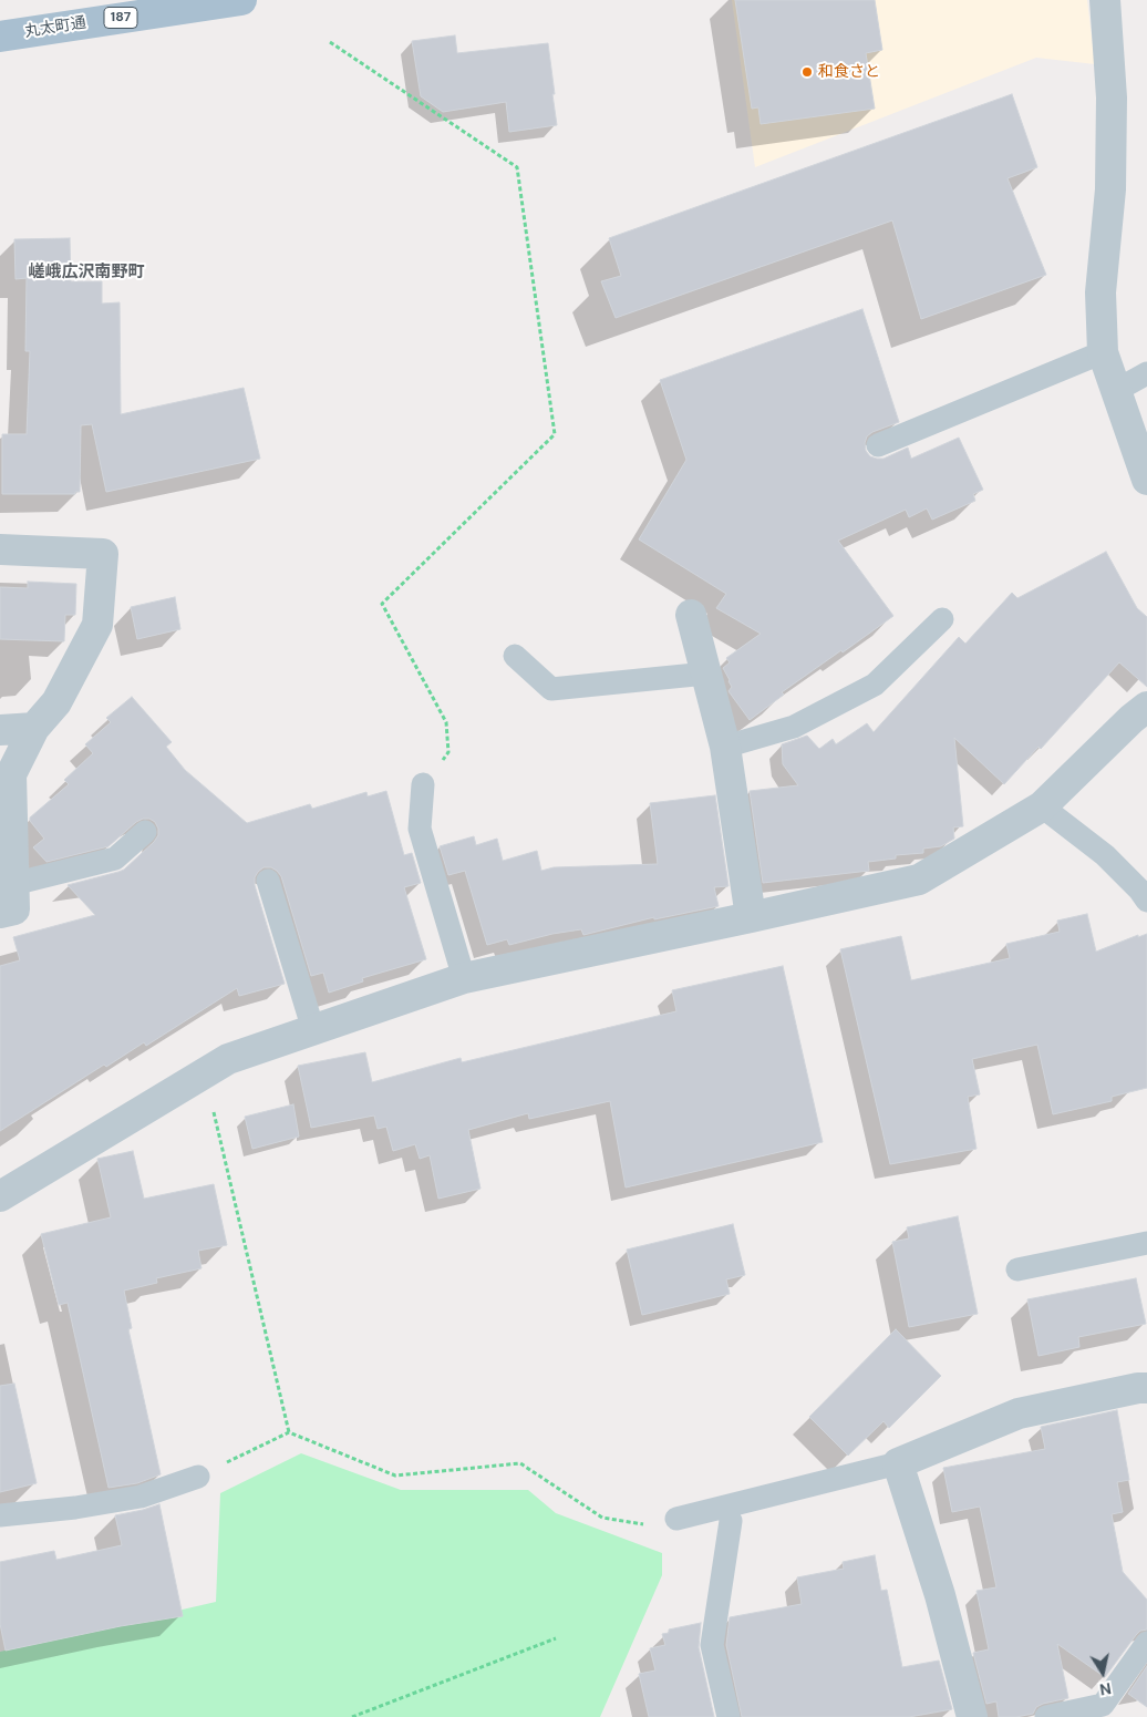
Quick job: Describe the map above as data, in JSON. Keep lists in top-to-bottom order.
{
  "streets": {
    "main road": ["187", "丸太町通"]
  },
  "districts": ["嵯峨広沢南野町"],
  "places": ["和食さと"],
  "north": "bottom"
}
